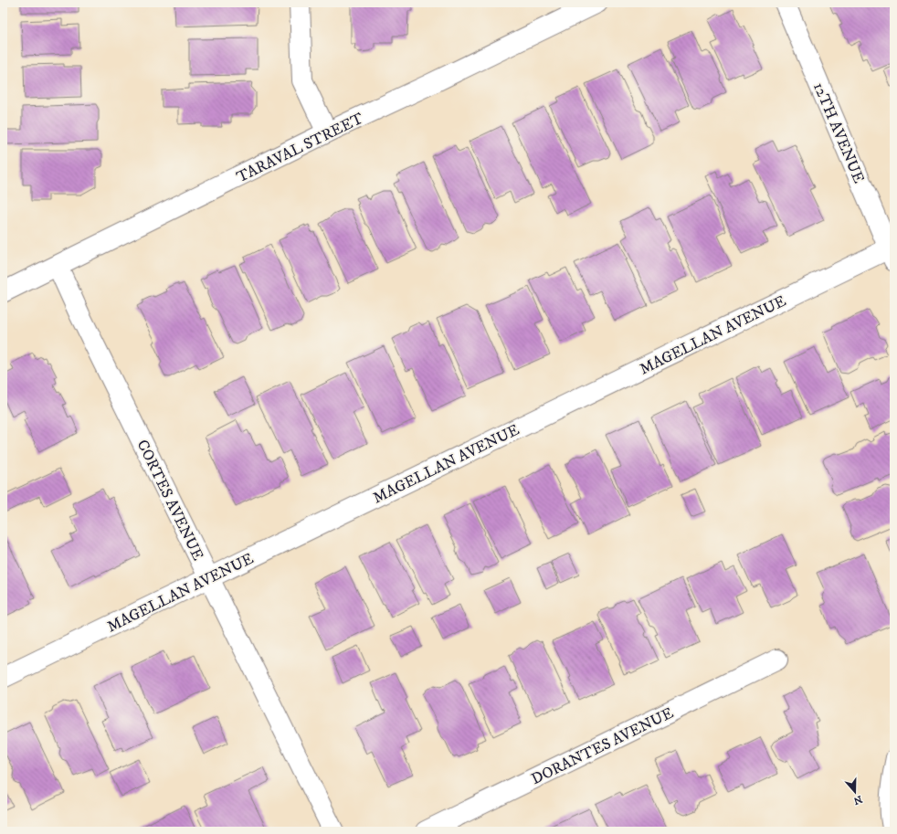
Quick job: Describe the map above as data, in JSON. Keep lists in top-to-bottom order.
{
  "streets": {
    "street": [
      "12TH AVENUE",
      "TARAVAL STREET",
      "MAGELLAN AVENUE",
      "CORTES AVENUE",
      "DORANTES AVENUE"
    ]
  },
  "crossings": [
    ["12TH AVENUE", "MAGELLAN AVENUE"],
    ["TARAVAL STREET", "CORTES AVENUE"],
    ["MAGELLAN AVENUE", "CORTES AVENUE"]
  ],
  "north": "bottom"
}
